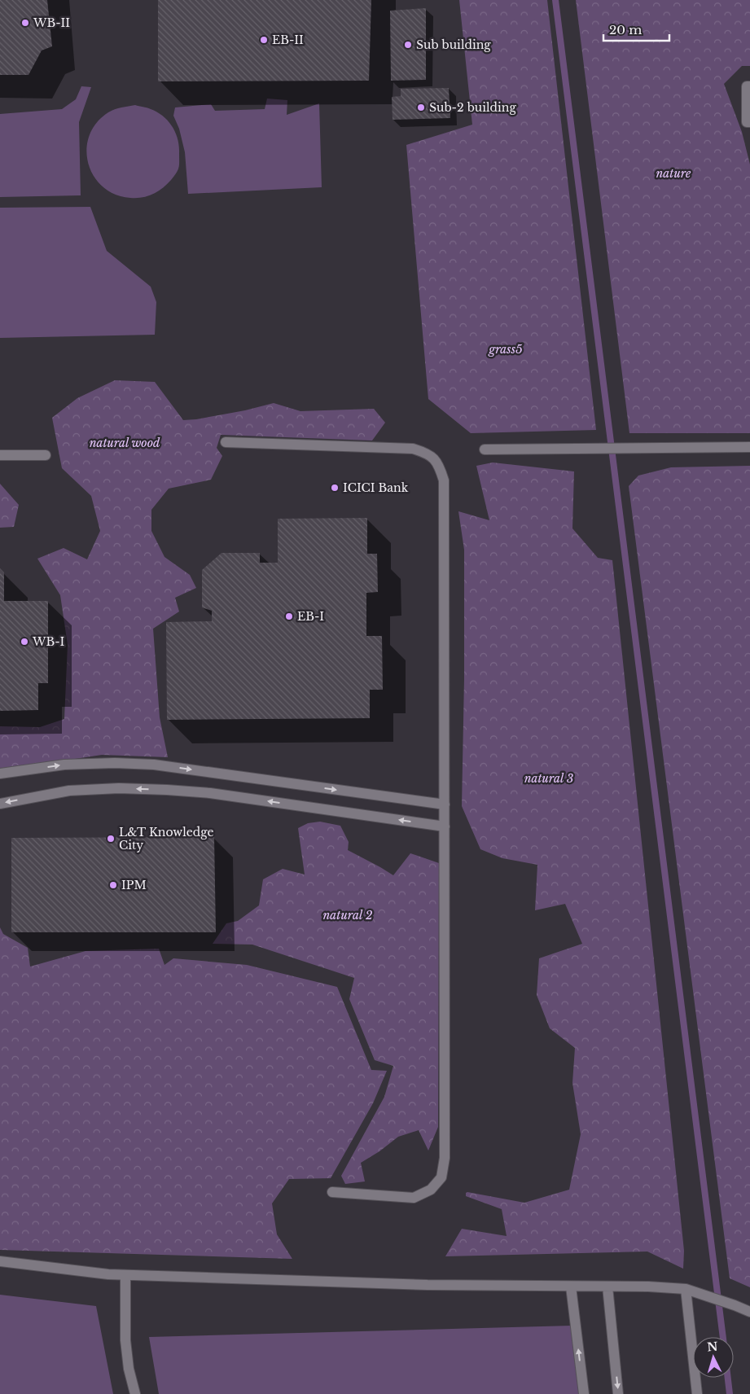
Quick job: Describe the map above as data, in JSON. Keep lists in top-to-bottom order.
{
  "parks": [
    "nature",
    "grass5",
    "natural wood",
    "natural 3",
    "natural 2"
  ],
  "places": [
    "WB-II",
    "EB-II",
    "Sub building",
    "Sub-2 building",
    "ICICI Bank",
    "EB-I",
    "WB-I",
    "L&T Knowledge City",
    "IPM"
  ],
  "scale_bar": "20 m",
  "north": "top"
}
